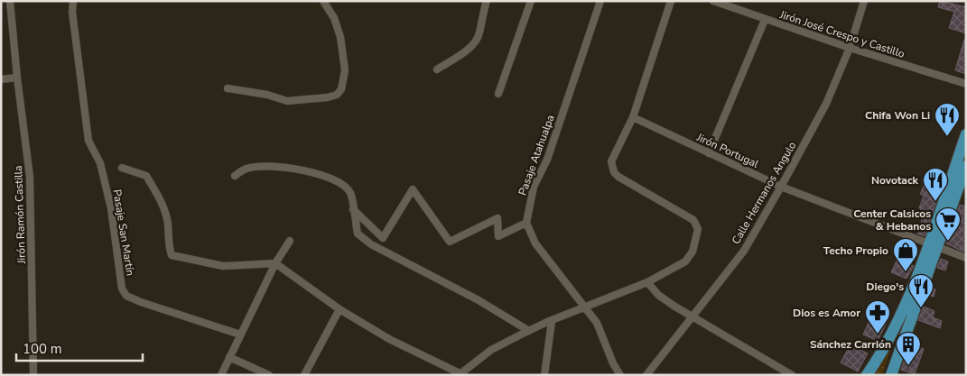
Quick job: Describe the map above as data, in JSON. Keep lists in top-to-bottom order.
{
  "streets": {
    "street": [
      "Jirón José Crespo y Castillo",
      "Jirón Portugal",
      "Pasaje Atahualpa",
      "Calle Hermanos Angulo",
      "Jirón Ramón Castilla",
      "Pasaje San Martín"
    ]
  },
  "crossings": [
    ["Jirón José Crespo y Castillo", "Calle Hermanos Angulo"],
    ["Jirón Portugal", "Calle Hermanos Angulo"]
  ],
  "places": {
    "restaurant": ["Chifa Won Li", "Novotack", "Diego's"],
    "supermarket": ["Center Calsicos & Hebanos"],
    "shop": ["Techo Propio"],
    "pharmacy": ["Dios es Amor"],
    "building": ["Sánchez Carrión"]
  },
  "scale_bar": "100 m"
}
